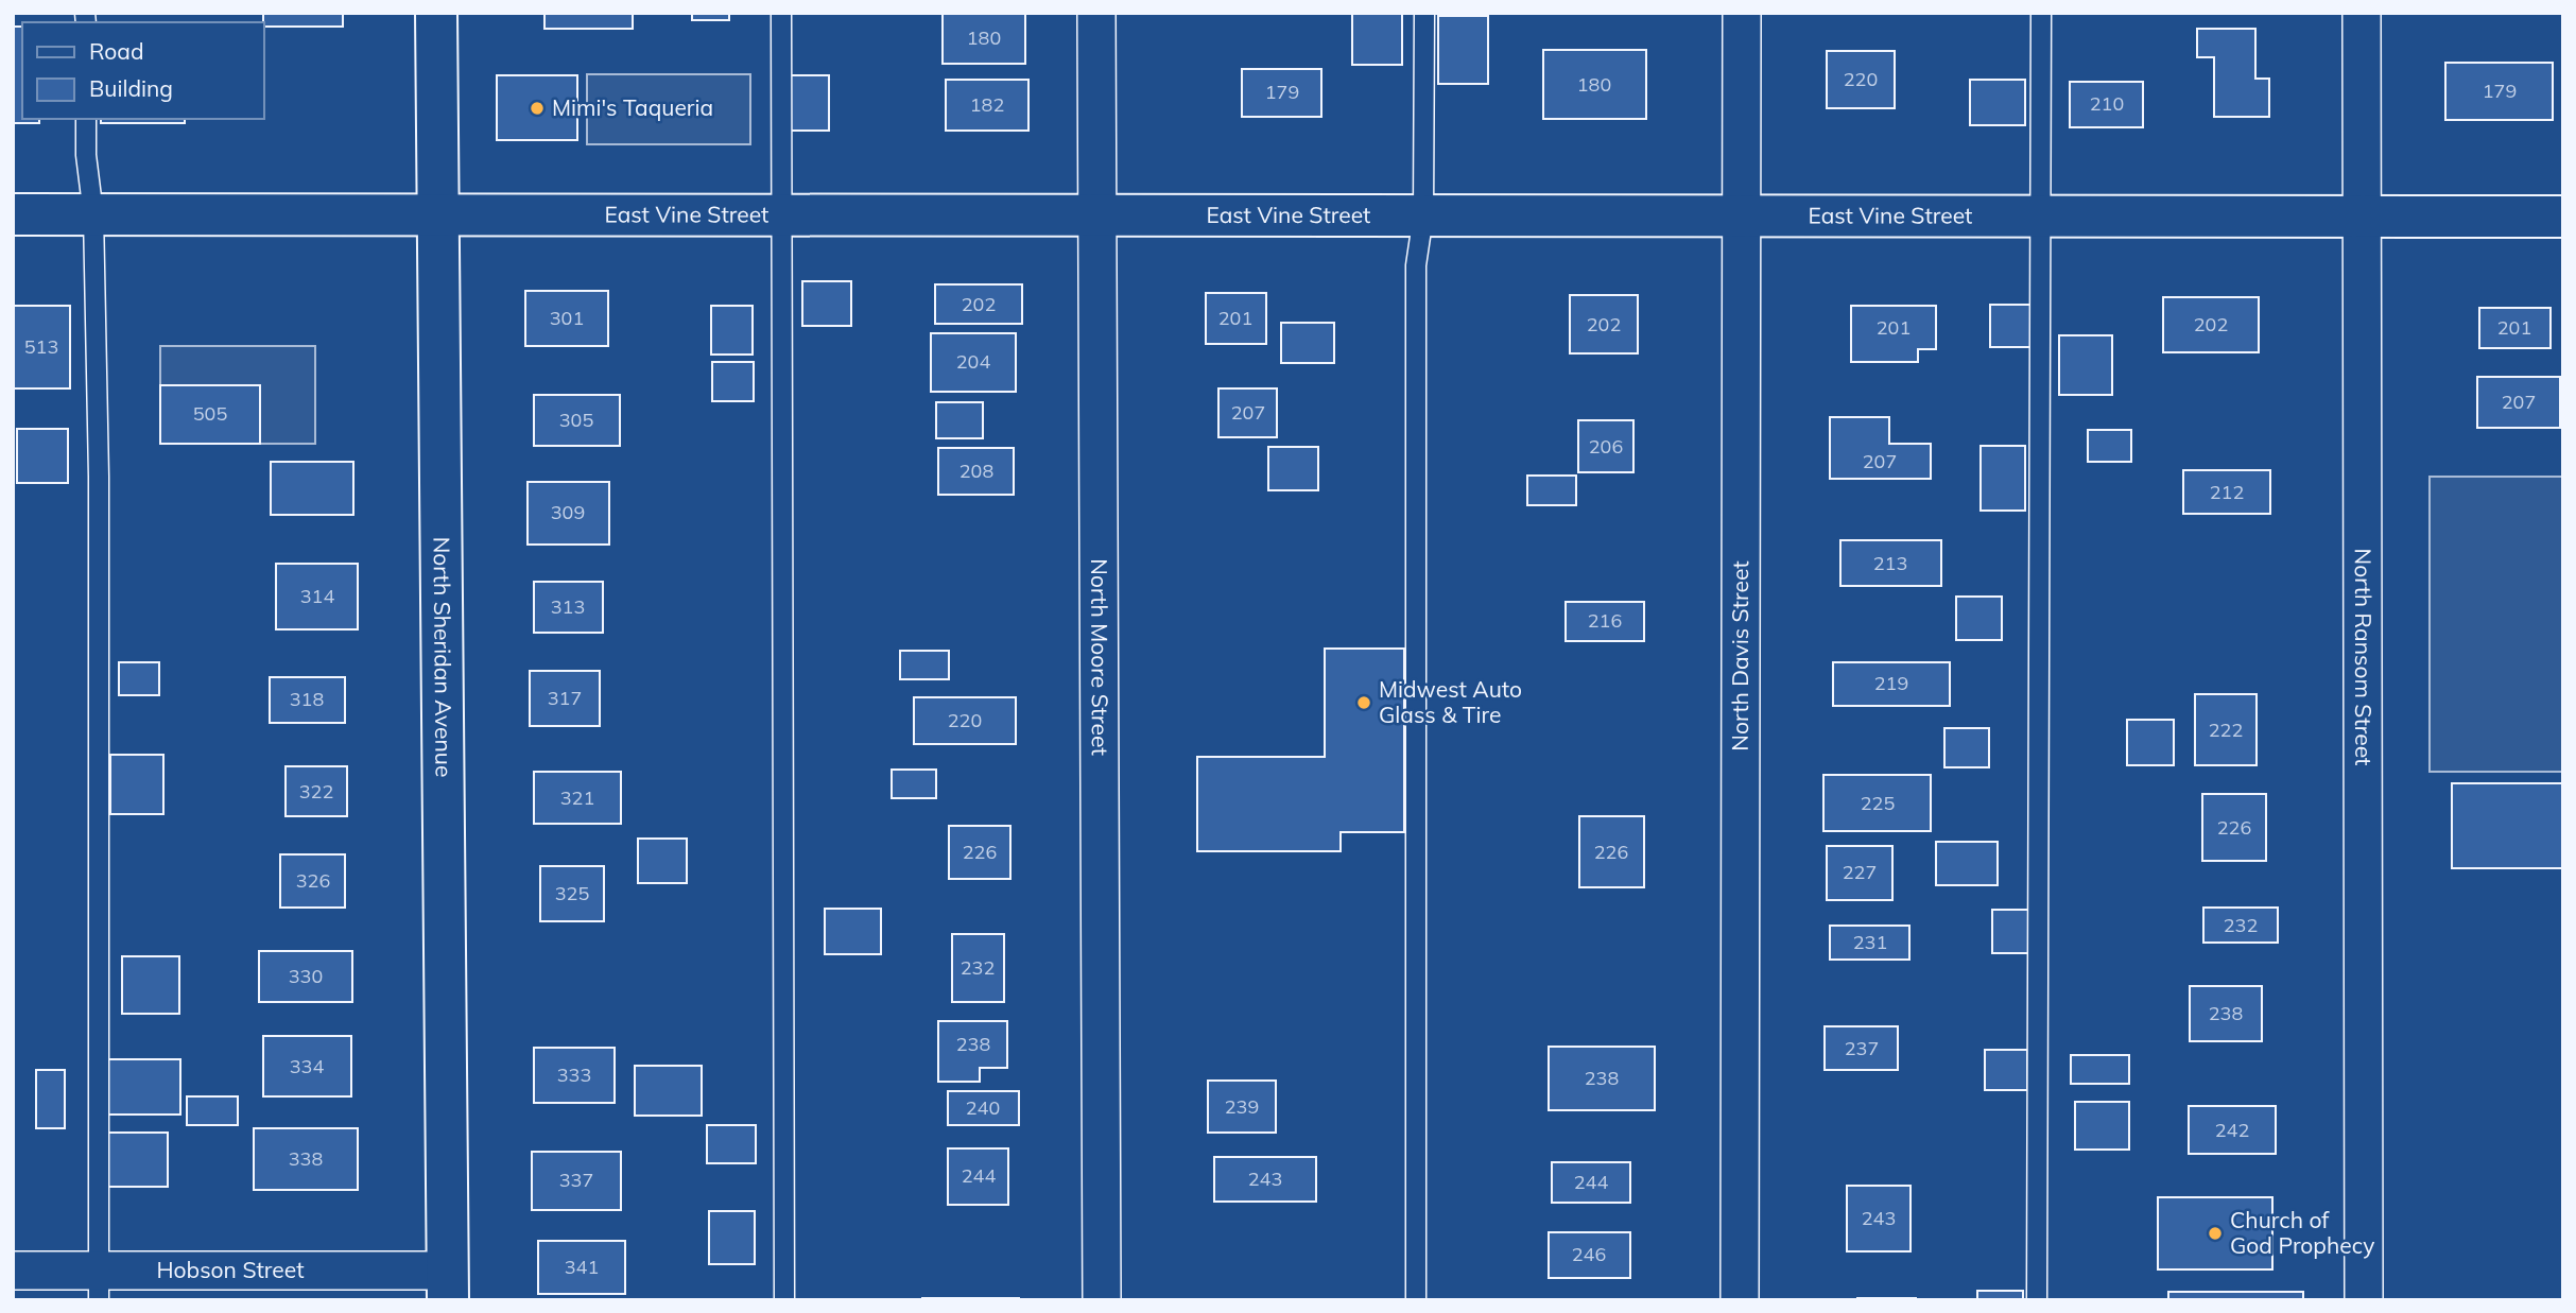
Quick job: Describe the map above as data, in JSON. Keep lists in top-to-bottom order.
{
  "streets": {
    "street": [
      "East Vine Street",
      "North Sheridan Avenue",
      "North Moore Street",
      "North Davis Street",
      "North Ransom Street",
      "Hobson Street"
    ]
  },
  "crossings": [
    ["East Vine Street", "North Sheridan Avenue"],
    ["East Vine Street", "North Moore Street"],
    ["East Vine Street", "North Davis Street"],
    ["East Vine Street", "North Ransom Street"],
    ["North Sheridan Avenue", "Hobson Street"]
  ],
  "places": ["Mimi's Taqueria", "Midwest Auto Glass & Tire", "Church of God Prophecy"],
  "house_numbers": [
    "180",
    "220",
    "180",
    "179",
    "179",
    "210",
    "182",
    "202",
    "301",
    "201",
    "202",
    "202",
    "201",
    "201",
    "513",
    "204",
    "207",
    "207",
    "505",
    "305",
    "206",
    "207",
    "208",
    "212",
    "309",
    "213",
    "314",
    "313",
    "216",
    "219",
    "317",
    "318",
    "220",
    "222",
    "322",
    "321",
    "225",
    "226",
    "226",
    "226",
    "227",
    "326",
    "325",
    "232",
    "231",
    "232",
    "330",
    "238",
    "238",
    "237",
    "334",
    "333",
    "238",
    "239",
    "240",
    "242",
    "338",
    "244",
    "243",
    "337",
    "244",
    "243",
    "246",
    "341"
  ],
  "legend": ["Road", "Building"]
}
